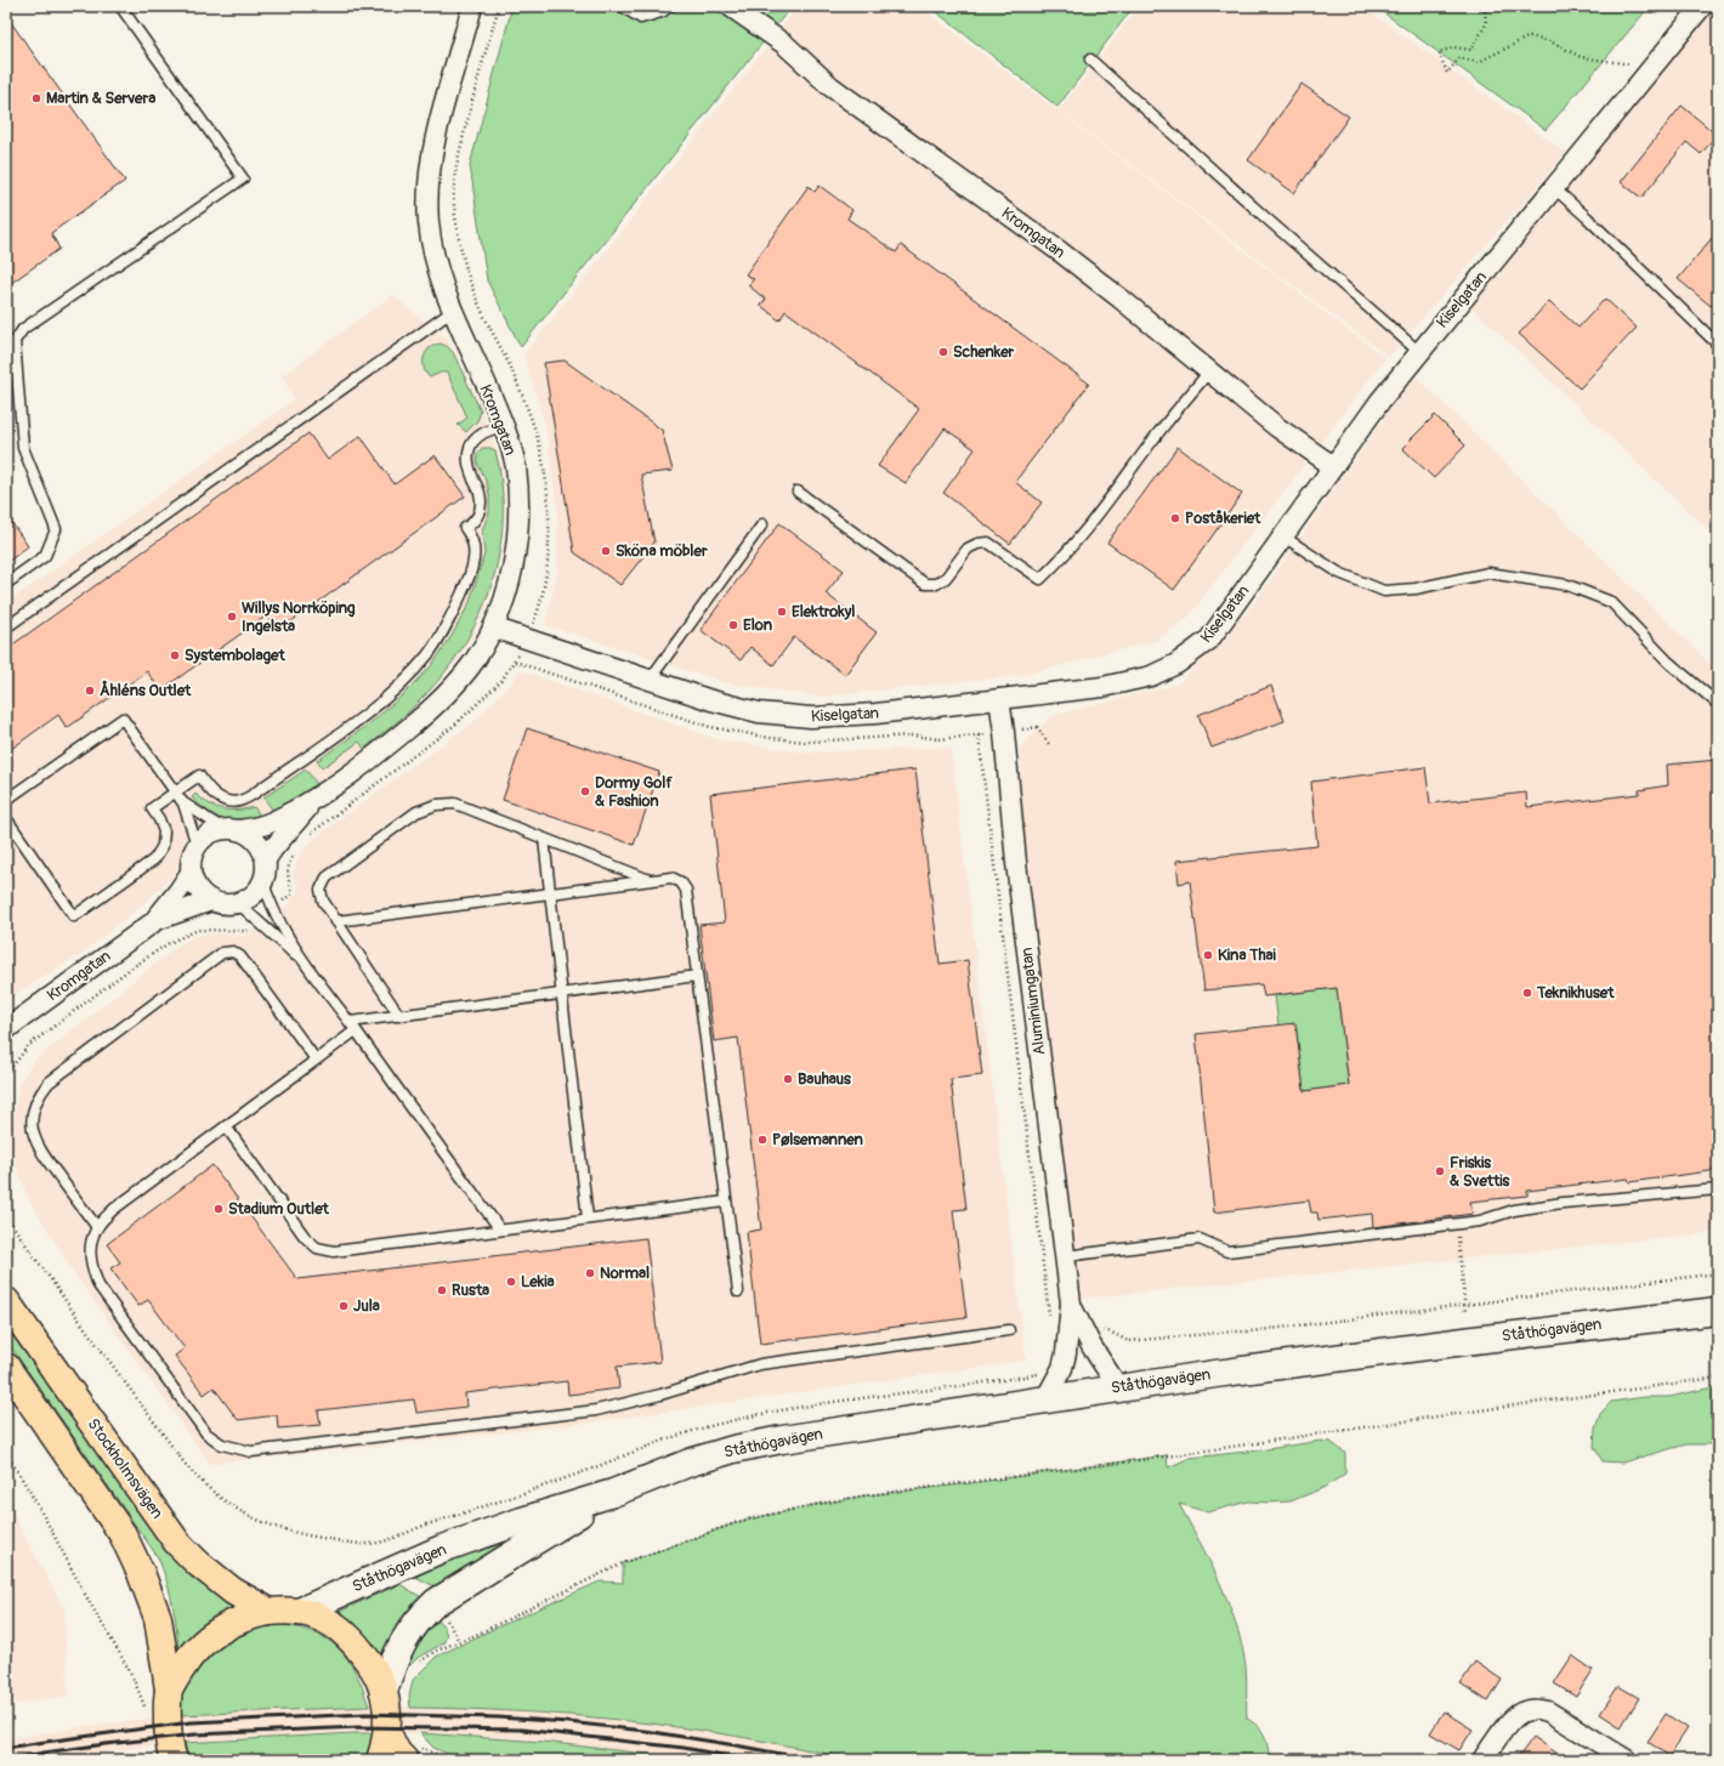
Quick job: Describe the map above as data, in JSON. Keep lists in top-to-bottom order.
{
  "streets": {
    "highway": ["Stockholmsvägen"],
    "main road": ["Ståthögavägen"],
    "street": ["Kromgatan", "Kiselgatan", "Aluminiumgatan"]
  },
  "crossings": [
    ["Kromgatan", "Kiselgatan"],
    ["Kiselgatan", "Aluminiumgatan"],
    ["Aluminiumgatan", "Ståthögavägen"]
  ],
  "places": [
    "Martin & Servera",
    "Schenker",
    "Poståkeriet",
    "Sköna möbler",
    "Elektrokyl",
    "Willys Norrköping Ingelsta",
    "Elon",
    "Systembolaget",
    "Åhléns Outlet",
    "Dormy Golf & Fashion",
    "Kina Thai",
    "Teknikhuset",
    "Bauhaus",
    "Pølsemannen",
    "Friskis & Svettis",
    "Stadium Outlet",
    "Normal",
    "Lekia",
    "Rusta",
    "Jula"
  ]
}
